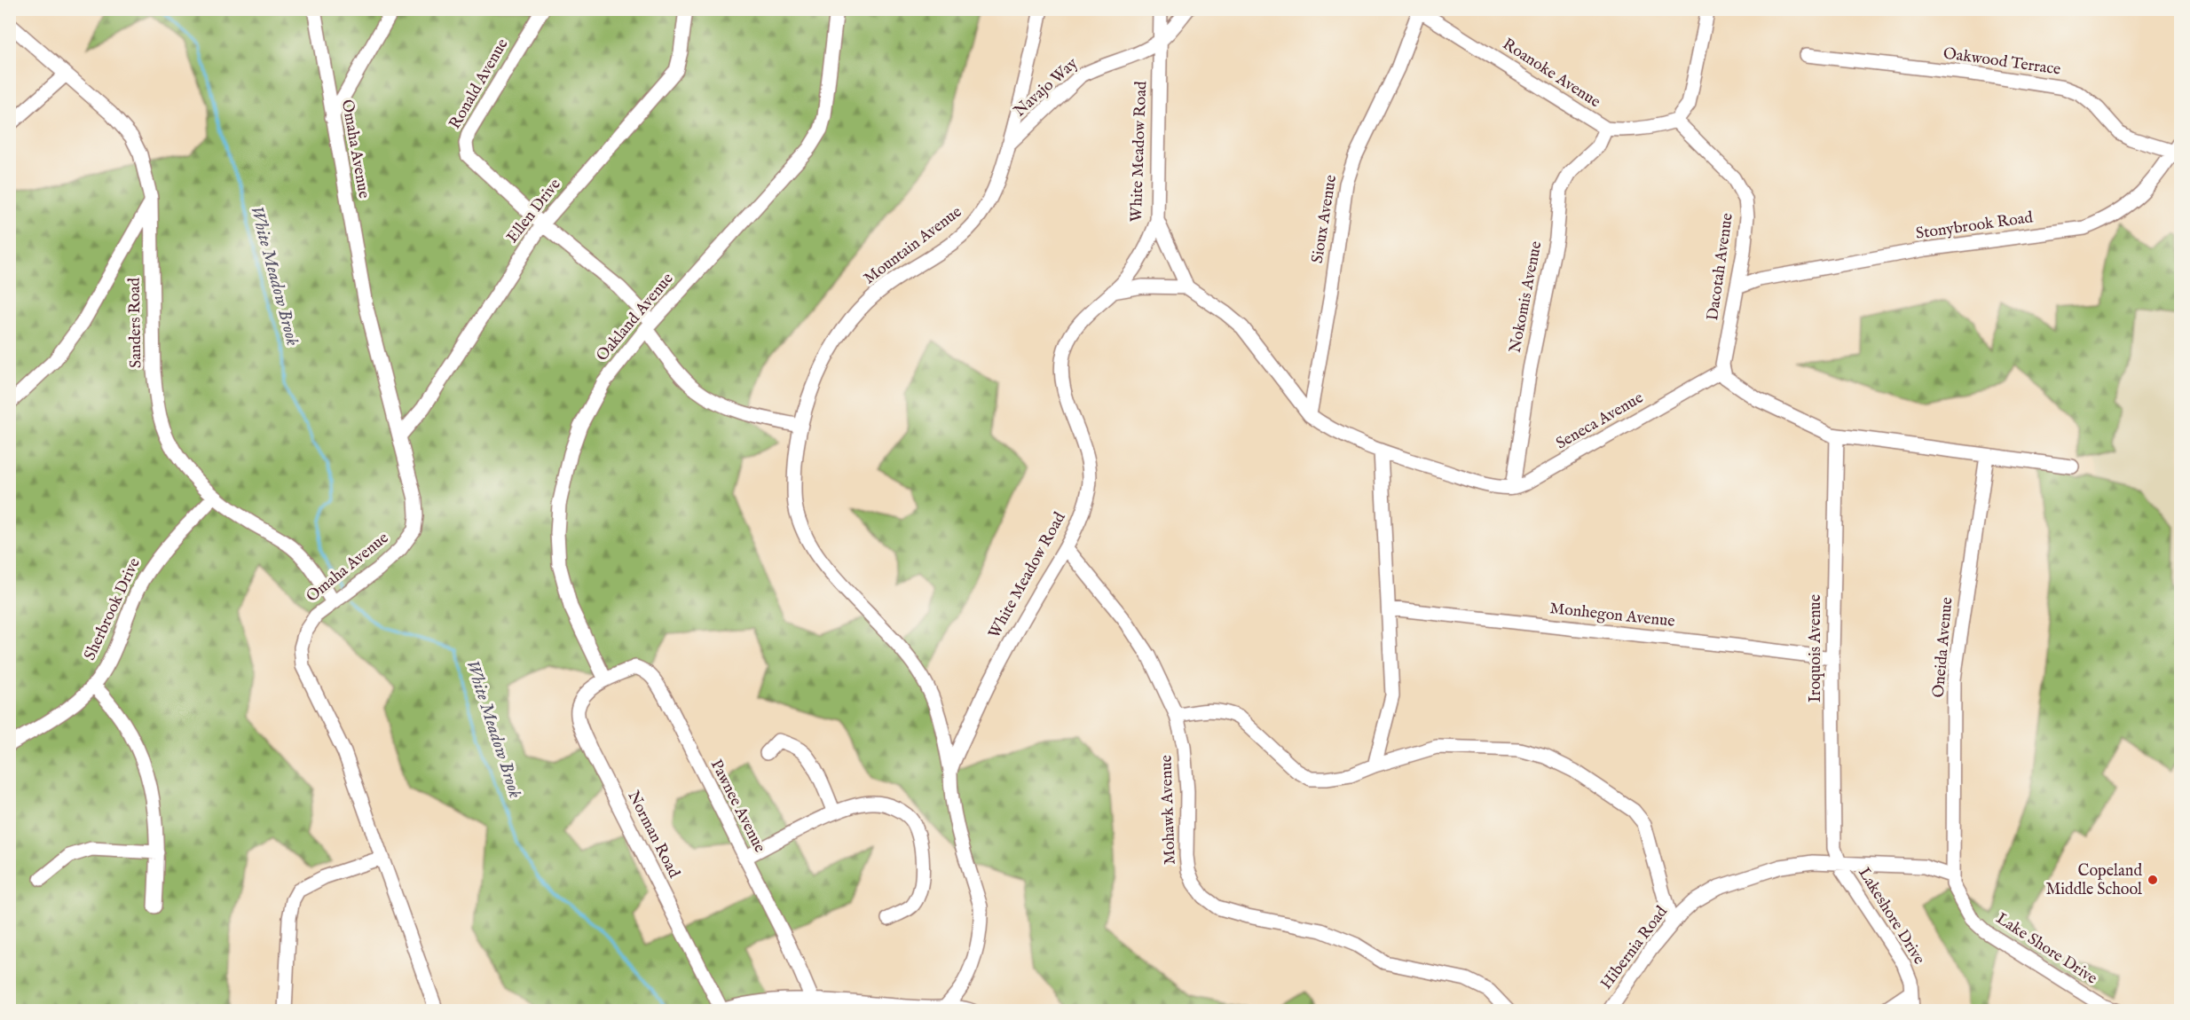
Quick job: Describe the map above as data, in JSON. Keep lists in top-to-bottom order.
{
  "streets": {
    "street": [
      "Oakwood Terrace",
      "Roanoke Avenue",
      "Ronald Avenue",
      "Navajo Way",
      "Omaha Avenue",
      "White Meadow Road",
      "Ellen Drive",
      "Sioux Avenue",
      "Stonybrook Road",
      "Mountain Avenue",
      "Dacotah Avenue",
      "Nokomis Avenue",
      "Oakland Avenue",
      "Sanders Road",
      "Seneca Avenue",
      "Sherbrook Drive",
      "Monhegon Avenue",
      "Oneida Avenue",
      "Iroquois Avenue",
      "Pawnee Avenue",
      "Mohawk Avenue",
      "Norman Road",
      "Lakeshore Drive",
      "Hibernia Road",
      "Lake Shore Drive"
    ]
  },
  "crossings": [
    ["Oakwood Terrace", "Stonybrook Road"],
    ["Roanoke Avenue", "Sioux Avenue"],
    ["Roanoke Avenue", "Dacotah Avenue"],
    ["Roanoke Avenue", "Nokomis Avenue"],
    ["Ronald Avenue", "Ellen Drive"],
    ["Navajo Way", "White Meadow Road"],
    ["Navajo Way", "Mountain Avenue"],
    ["Omaha Avenue", "Ellen Drive"],
    ["Omaha Avenue", "Sanders Road"],
    ["White Meadow Road", "Mountain Avenue"],
    ["White Meadow Road", "Mohawk Avenue"],
    ["Stonybrook Road", "Dacotah Avenue"],
    ["Dacotah Avenue", "Seneca Avenue"],
    ["Nokomis Avenue", "Seneca Avenue"],
    ["Oakland Avenue", "Pawnee Avenue"],
    ["Oakland Avenue", "Norman Road"],
    ["Sanders Road", "Sherbrook Drive"],
    ["Monhegon Avenue", "Iroquois Avenue"],
    ["Oneida Avenue", "Lakeshore Drive"],
    ["Oneida Avenue", "Lake Shore Drive"],
    ["Iroquois Avenue", "Lakeshore Drive"],
    ["Iroquois Avenue", "Hibernia Road"],
    ["Pawnee Avenue", "Norman Road"],
    ["Lakeshore Drive", "Hibernia Road"],
    ["Lakeshore Drive", "Lake Shore Drive"]
  ],
  "water": ["White Meadow Brook"],
  "places": ["Copeland Middle School"]
}
